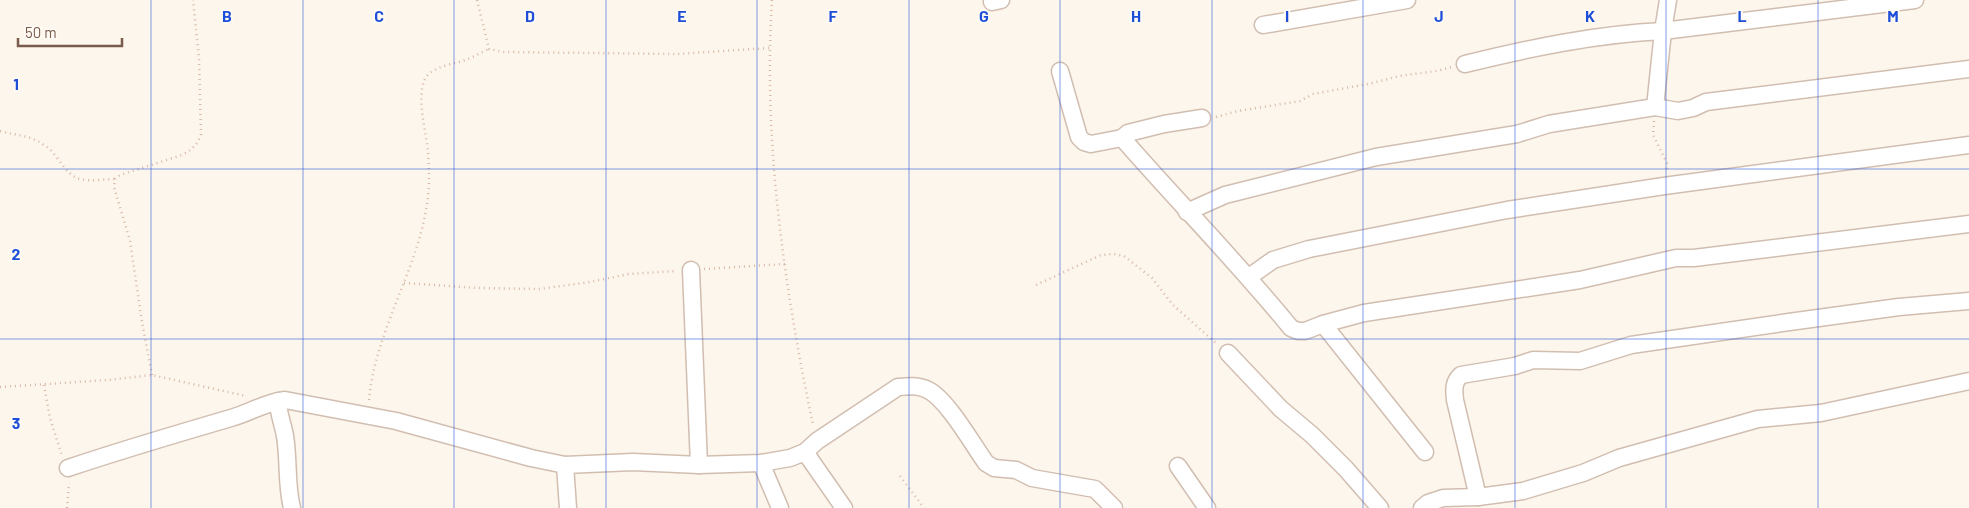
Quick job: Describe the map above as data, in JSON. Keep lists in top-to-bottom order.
{
  "scale_bar": "50 m",
  "grid": {
    "columns": [
      "B",
      "C",
      "D",
      "E",
      "F",
      "G",
      "H",
      "I",
      "J",
      "K",
      "L",
      "M"
    ],
    "rows": ["1", "2", "3"]
  }
}
